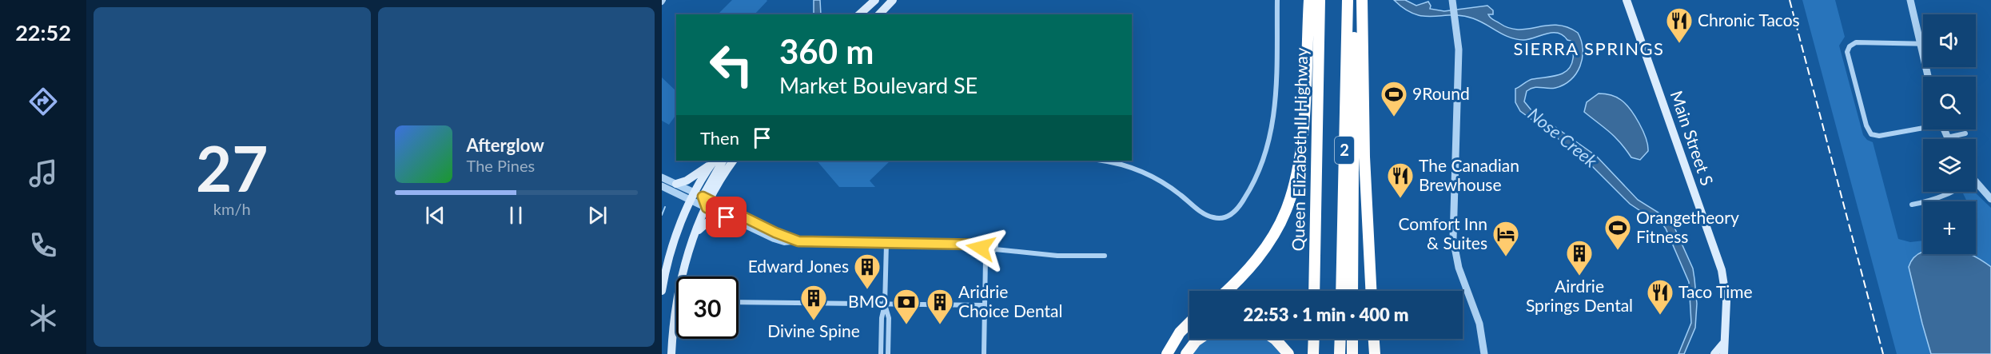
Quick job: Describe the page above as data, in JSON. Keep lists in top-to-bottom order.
{
  "streets": {
    "highway": ["Queen Elizabeth II Highway", "2"],
    "main road": ["Main Street S"]
  },
  "districts": ["SIERRA SPRINGS"],
  "water": ["Nose Creek"],
  "places": {
    "restaurant": ["Chronic Tacos", "The Canadian Brewhouse", "Taco Time"],
    "sports": ["9Round", "Orangetheory Fitness"],
    "hotel": ["Comfort Inn & Suites"],
    "building": [
      "Airdrie Springs Dental",
      "Edward Jones",
      "Divine Spine",
      "Aridrie Choice Dental"
    ],
    "bank": ["BMO"]
  },
  "page": {
    "tabs": "22:52",
    "tile": ["27", "km/h"],
    "map_buttons": "+",
    "turn": ["360 m", "Market Boulevard SE"],
    "then": "Then",
    "song": ["Afterglow", "The Pines"],
    "limit": "30",
    "trip": "22:53 · 1 min · 400 m"
  }
}
